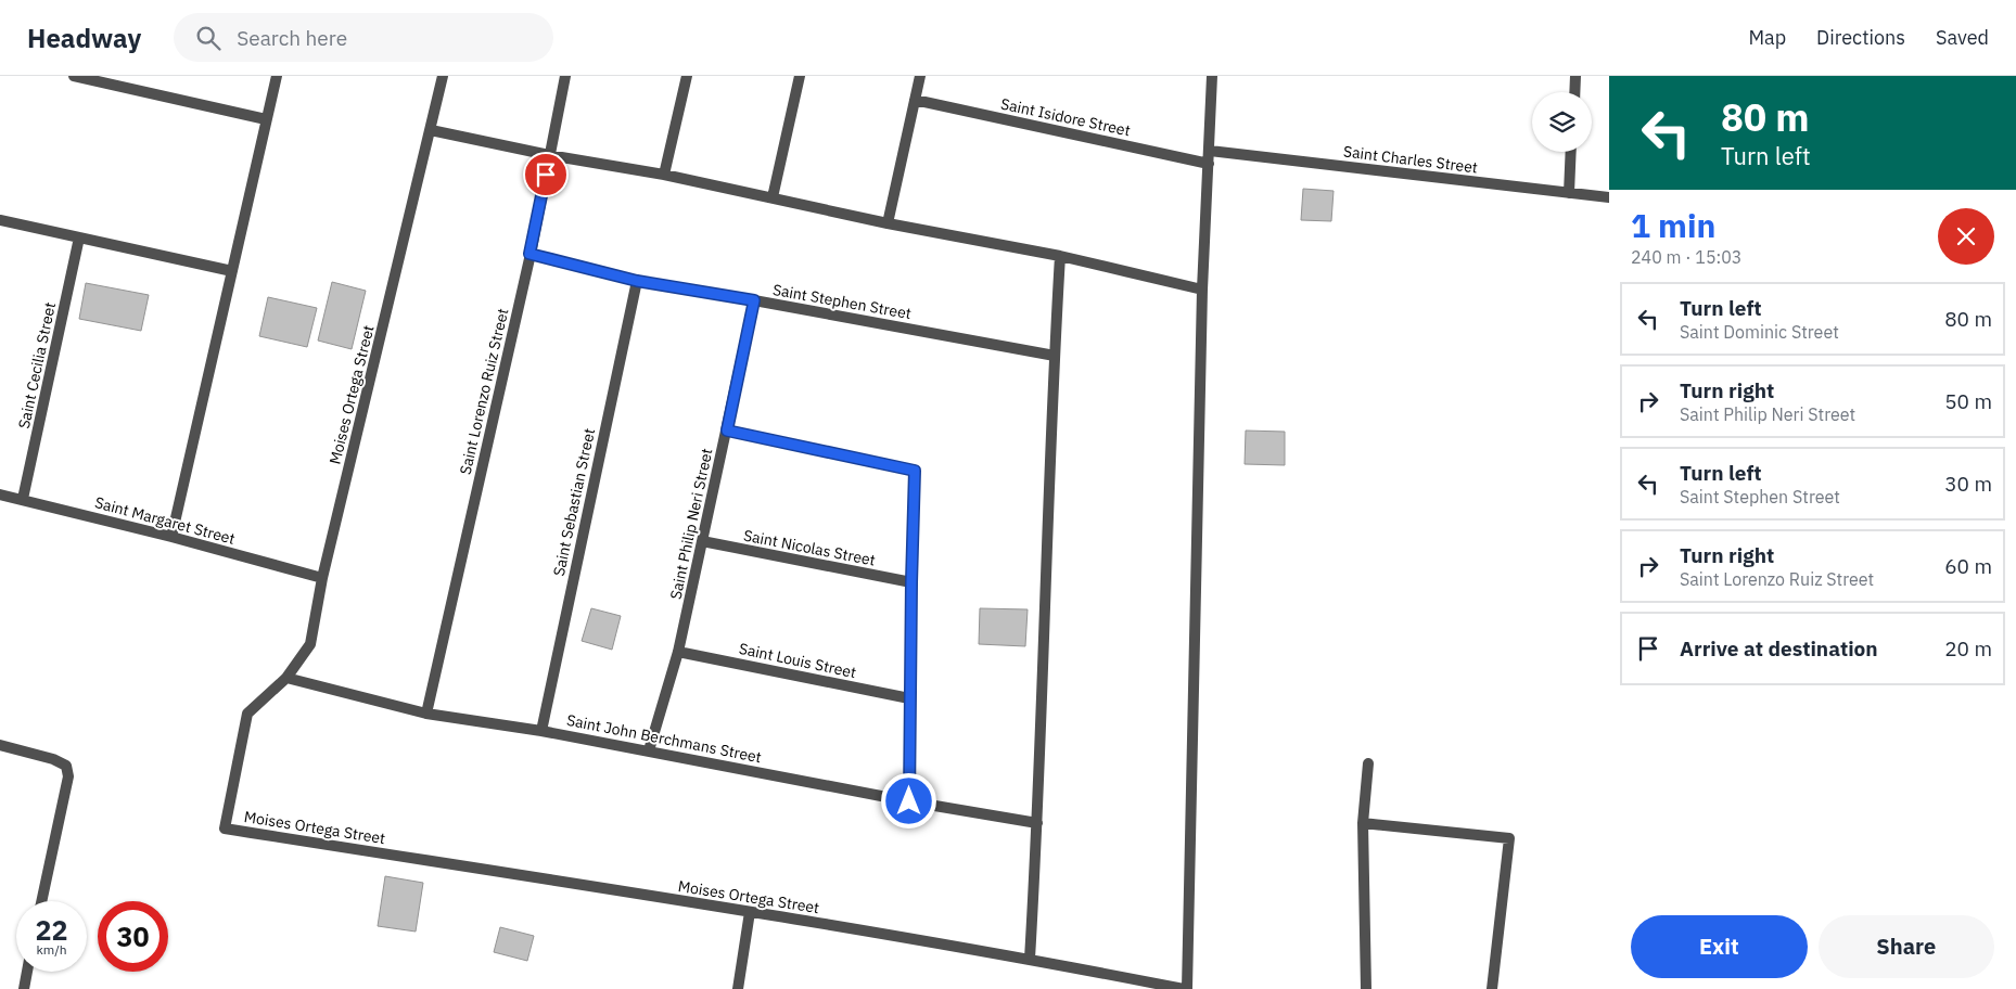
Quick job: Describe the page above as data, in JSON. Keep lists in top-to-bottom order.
{
  "streets": {
    "street": [
      "Saint Isidore Street",
      "Saint Charles Street",
      "Saint Stephen Street",
      "Saint Cecilia Street",
      "Saint Lorenzo Ruiz Street",
      "Moises Ortega Street",
      "Saint Sebastian Street",
      "Saint Margaret Street",
      "Saint Philip Neri Street",
      "Saint Nicolas Street",
      "Saint Louis Street",
      "Saint John Berchmans Street"
    ]
  },
  "crossings": [
    ["Saint Stephen Street", "Saint Lorenzo Ruiz Street"],
    ["Saint Stephen Street", "Saint Sebastian Street"],
    ["Saint Stephen Street", "Saint Philip Neri Street"],
    ["Saint Cecilia Street", "Saint Margaret Street"],
    ["Saint Lorenzo Ruiz Street", "Saint John Berchmans Street"],
    ["Moises Ortega Street", "Saint Margaret Street"],
    ["Moises Ortega Street", "Saint John Berchmans Street"],
    ["Saint Sebastian Street", "Saint John Berchmans Street"],
    ["Saint Philip Neri Street", "Saint Nicolas Street"],
    ["Saint Philip Neri Street", "Saint Louis Street"],
    ["Saint Philip Neri Street", "Saint John Berchmans Street"]
  ],
  "page": {
    "header": "Headway",
    "search": "Search here",
    "nav": ["Map", "Directions", "Saved"],
    "turn": ["80 m", "Turn left"],
    "heading": ["1 min", "240 m · 15:03"],
    "list": [
      {
        "name": "Turn left",
        "note": "Saint Dominic Street",
        "value": "80 m"
      },
      {
        "name": "Turn right",
        "note": "Saint Philip Neri Street",
        "value": "50 m"
      },
      {
        "name": "Turn left",
        "note": "Saint Stephen Street",
        "value": "30 m"
      },
      {
        "name": "Turn right",
        "note": "Saint Lorenzo Ruiz Street",
        "value": "60 m"
      },
      {
        "name": "Arrive at destination",
        "value": "20 m"
      }
    ],
    "speed": "22 km/h",
    "limit": "30",
    "buttons": ["Exit", "Share"]
  }
}
